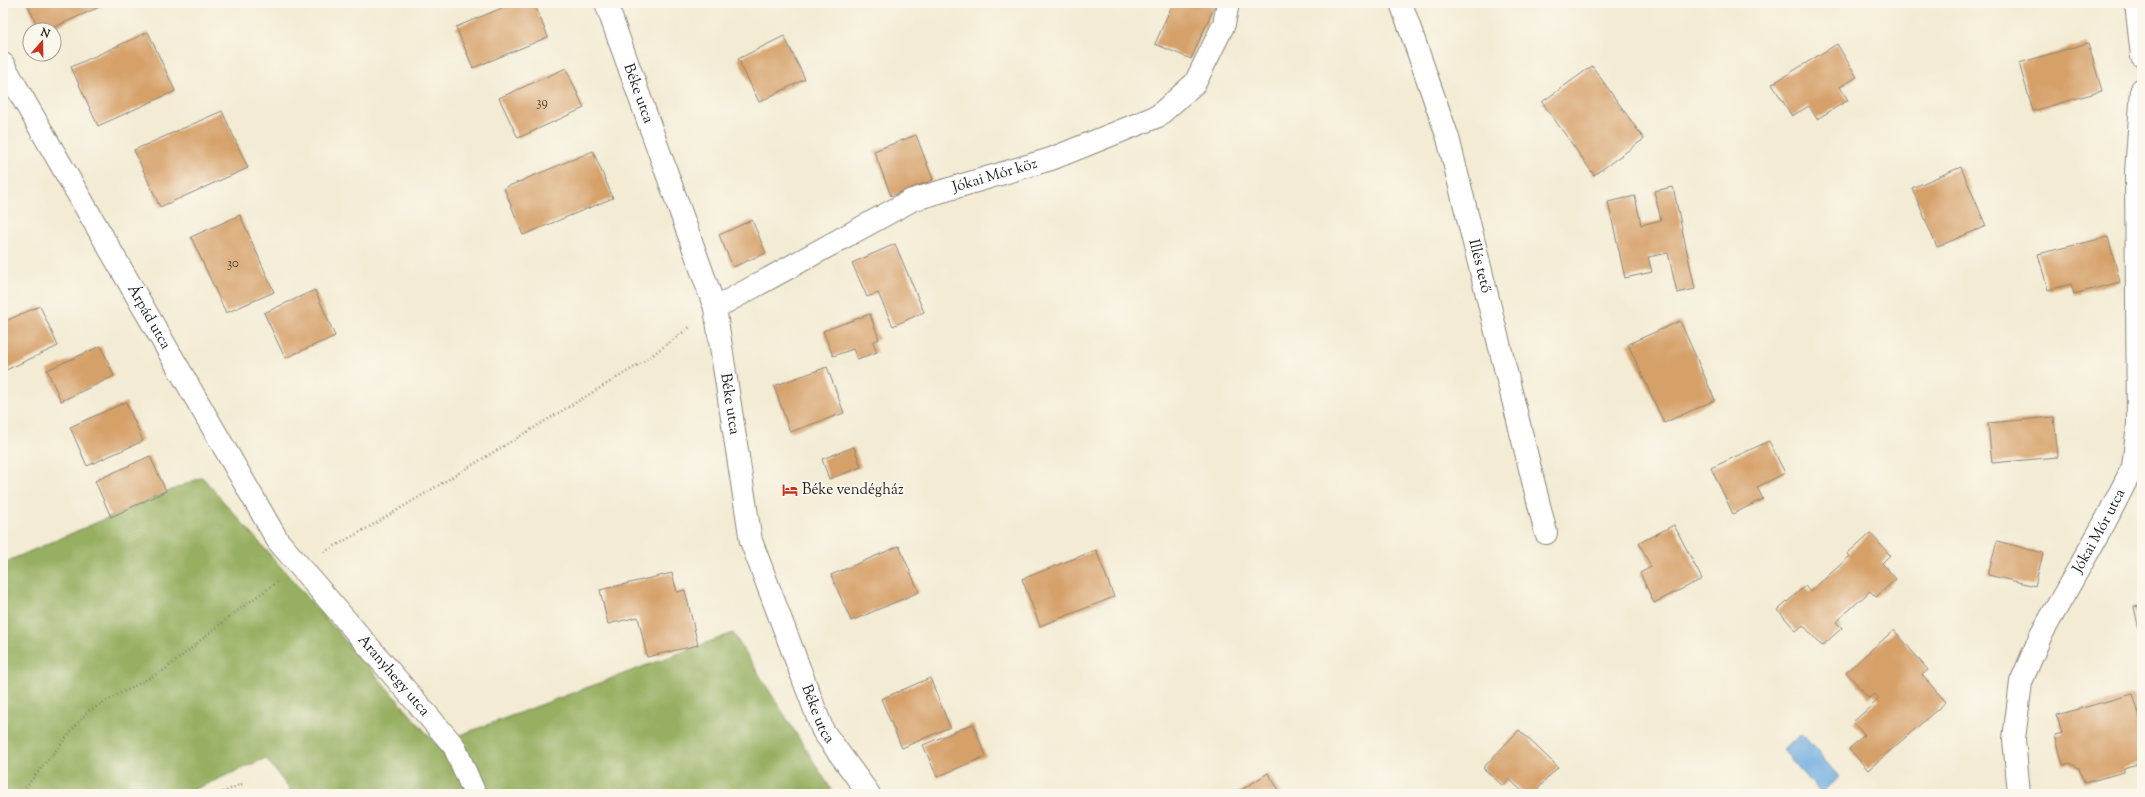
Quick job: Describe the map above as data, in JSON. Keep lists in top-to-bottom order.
{
  "streets": {
    "street": [
      "Béke utca",
      "Jókai Mór köz",
      "Illés tető",
      "Árpád utca",
      "Jókai Mór utca",
      "Aranyhegy utca"
    ]
  },
  "crossings": [
    ["Béke utca", "Jókai Mór köz"],
    ["Árpád utca", "Aranyhegy utca"]
  ],
  "places": {
    "hotel": ["Béke vendégház"]
  },
  "house_numbers": ["39", "30"],
  "north": "top"
}
